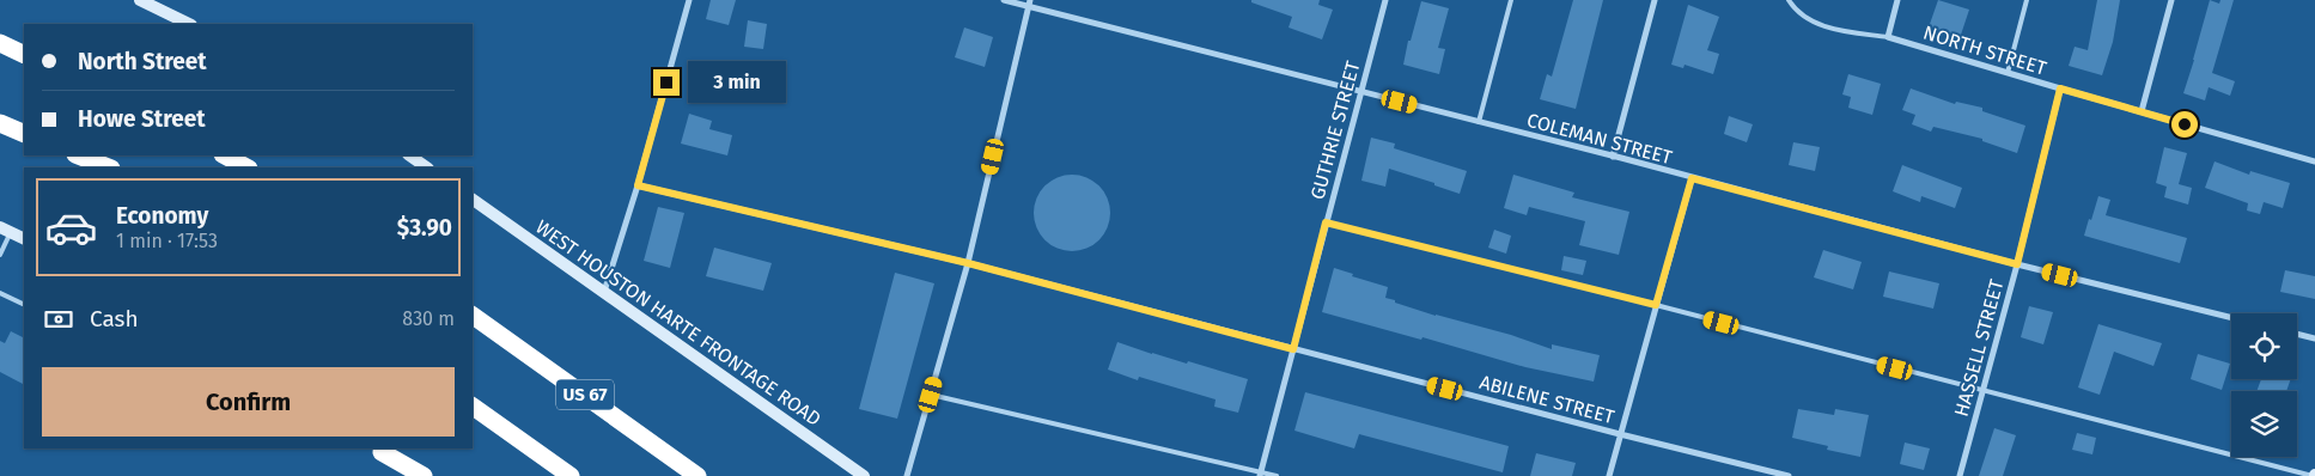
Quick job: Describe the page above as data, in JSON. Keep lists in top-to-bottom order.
{
  "streets": {
    "highway": ["US 67"],
    "main road": ["WEST HOUSTON HARTE FRONTAGE ROAD"],
    "street": [
      "NORTH STREET",
      "GUTHRIE STREET",
      "COLEMAN STREET",
      "HASSELL STREET",
      "ABILENE STREET"
    ]
  },
  "crossings": [
    ["NORTH STREET", "HASSELL STREET"],
    ["GUTHRIE STREET", "COLEMAN STREET"],
    ["GUTHRIE STREET", "ABILENE STREET"],
    ["COLEMAN STREET", "HASSELL STREET"]
  ],
  "page": {
    "banner": ["North Street", "Howe Street"],
    "bubble": "3 min",
    "list": [
      {
        "name": "Economy",
        "note": "1 min · 17:53",
        "value": "$3.90"
      }
    ],
    "pay": ["Cash", "830 m"],
    "buttons": "Confirm"
  }
}
